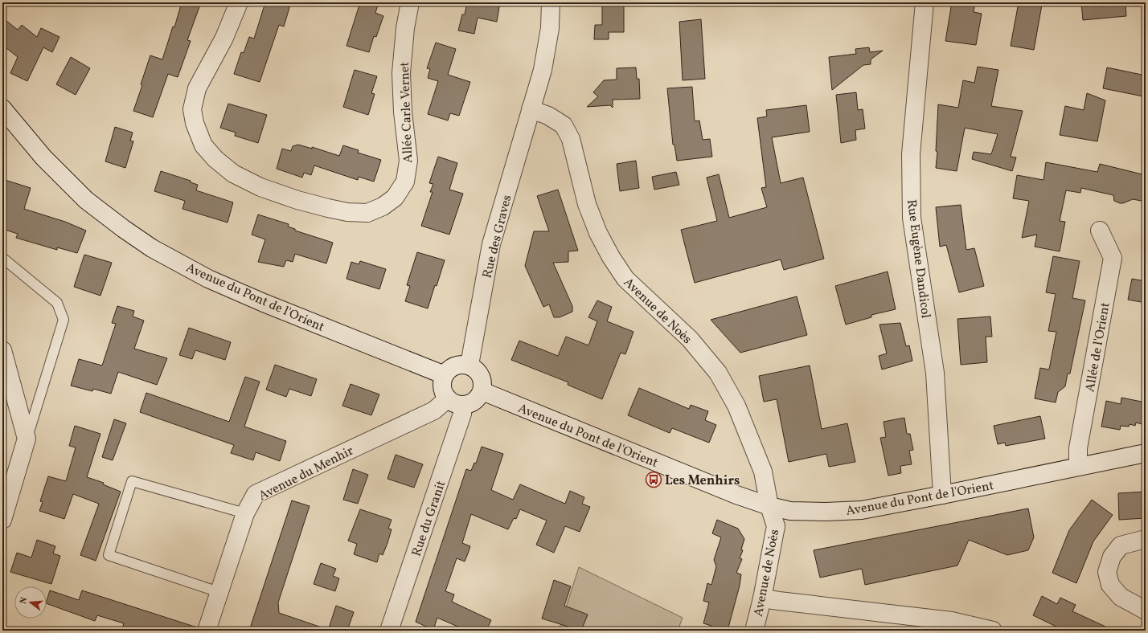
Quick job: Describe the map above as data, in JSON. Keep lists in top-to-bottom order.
{
  "streets": {
    "street": [
      "Allée Carle Vernet",
      "Rue des Graves",
      "Rue Eugène Dandicol",
      "Avenue du Pont de l'Orient",
      "Avenue de Noès",
      "Allée de l'Orient",
      "Avenue du Menhir",
      "Rue du Granit"
    ]
  },
  "crossings": [
    ["Rue des Graves", "Avenue du Pont de l'Orient"],
    ["Rue des Graves", "Avenue de Noès"],
    ["Rue des Graves", "Avenue du Menhir"],
    ["Rue des Graves", "Rue du Granit"],
    ["Rue Eugène Dandicol", "Avenue du Pont de l'Orient"],
    ["Avenue du Pont de l'Orient", "Avenue de Noès"],
    ["Avenue du Pont de l'Orient", "Allée de l'Orient"],
    ["Avenue du Pont de l'Orient", "Avenue du Menhir"],
    ["Avenue du Pont de l'Orient", "Rue du Granit"],
    ["Avenue du Menhir", "Rue du Granit"]
  ],
  "places": {
    "bus stop": ["Les Menhirs"]
  },
  "north": "left"
}
